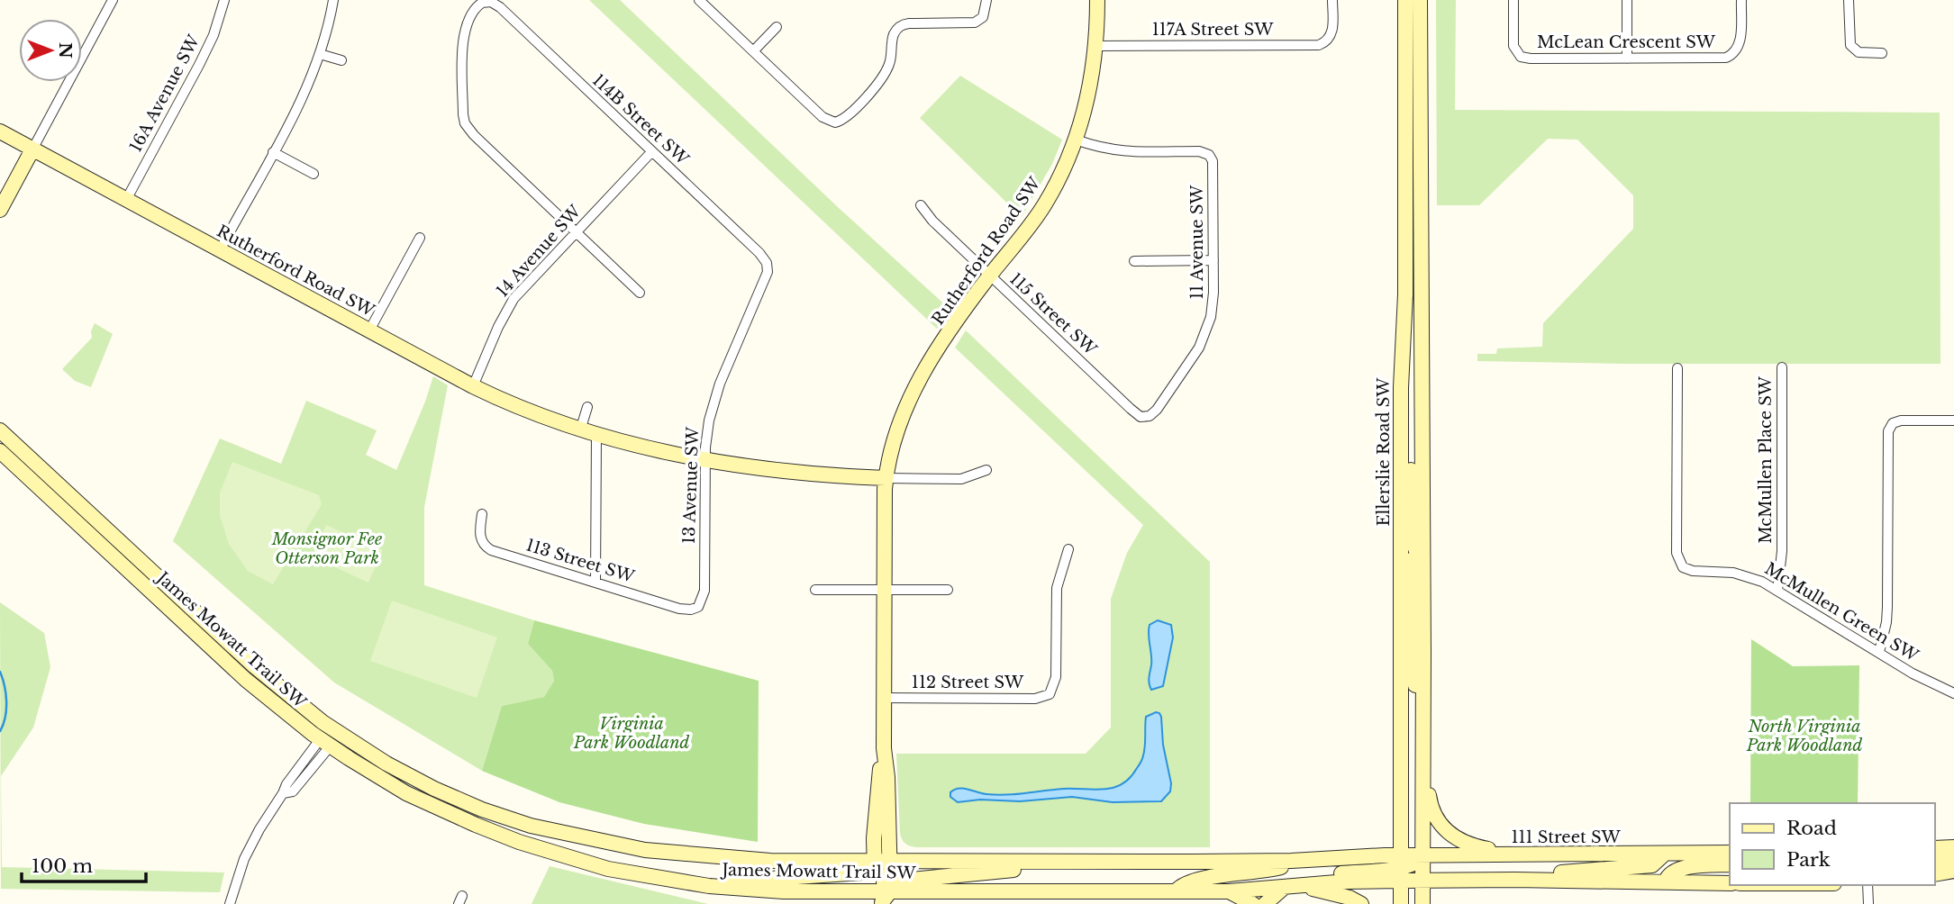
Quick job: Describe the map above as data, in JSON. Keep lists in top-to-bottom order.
{
  "streets": {
    "main road": [
      "Rutherford Road SW",
      "Ellerslie Road SW",
      "James Mowatt Trail SW",
      "111 Street SW"
    ],
    "street": [
      "117A Street SW",
      "McLean Crescent SW",
      "16A Avenue SW",
      "114B Street SW",
      "11 Avenue SW",
      "14 Avenue SW",
      "115 Street SW",
      "McMullen Place SW",
      "13 Avenue SW",
      "113 Street SW",
      "McMullen Green SW",
      "112 Street SW"
    ]
  },
  "crossings": [
    ["117A Street SW", "Rutherford Road SW"],
    ["16A Avenue SW", "Rutherford Road SW"],
    ["114B Street SW", "14 Avenue SW"],
    ["114B Street SW", "13 Avenue SW"],
    ["11 Avenue SW", "Rutherford Road SW"],
    ["11 Avenue SW", "115 Street SW"],
    ["14 Avenue SW", "Rutherford Road SW"],
    ["Rutherford Road SW", "115 Street SW"],
    ["Rutherford Road SW", "13 Avenue SW"],
    ["Rutherford Road SW", "James Mowatt Trail SW"],
    ["Rutherford Road SW", "112 Street SW"],
    ["Ellerslie Road SW", "James Mowatt Trail SW"],
    ["Ellerslie Road SW", "111 Street SW"],
    ["McMullen Place SW", "McMullen Green SW"],
    ["13 Avenue SW", "113 Street SW"],
    ["James Mowatt Trail SW", "111 Street SW"]
  ],
  "parks": ["Monsignor Fee Otterson Park", "Virginia Park Woodland", "North Virginia Park Woodland"],
  "legend": ["Road", "Park"],
  "scale_bar": "100 m",
  "north": "right"
}
